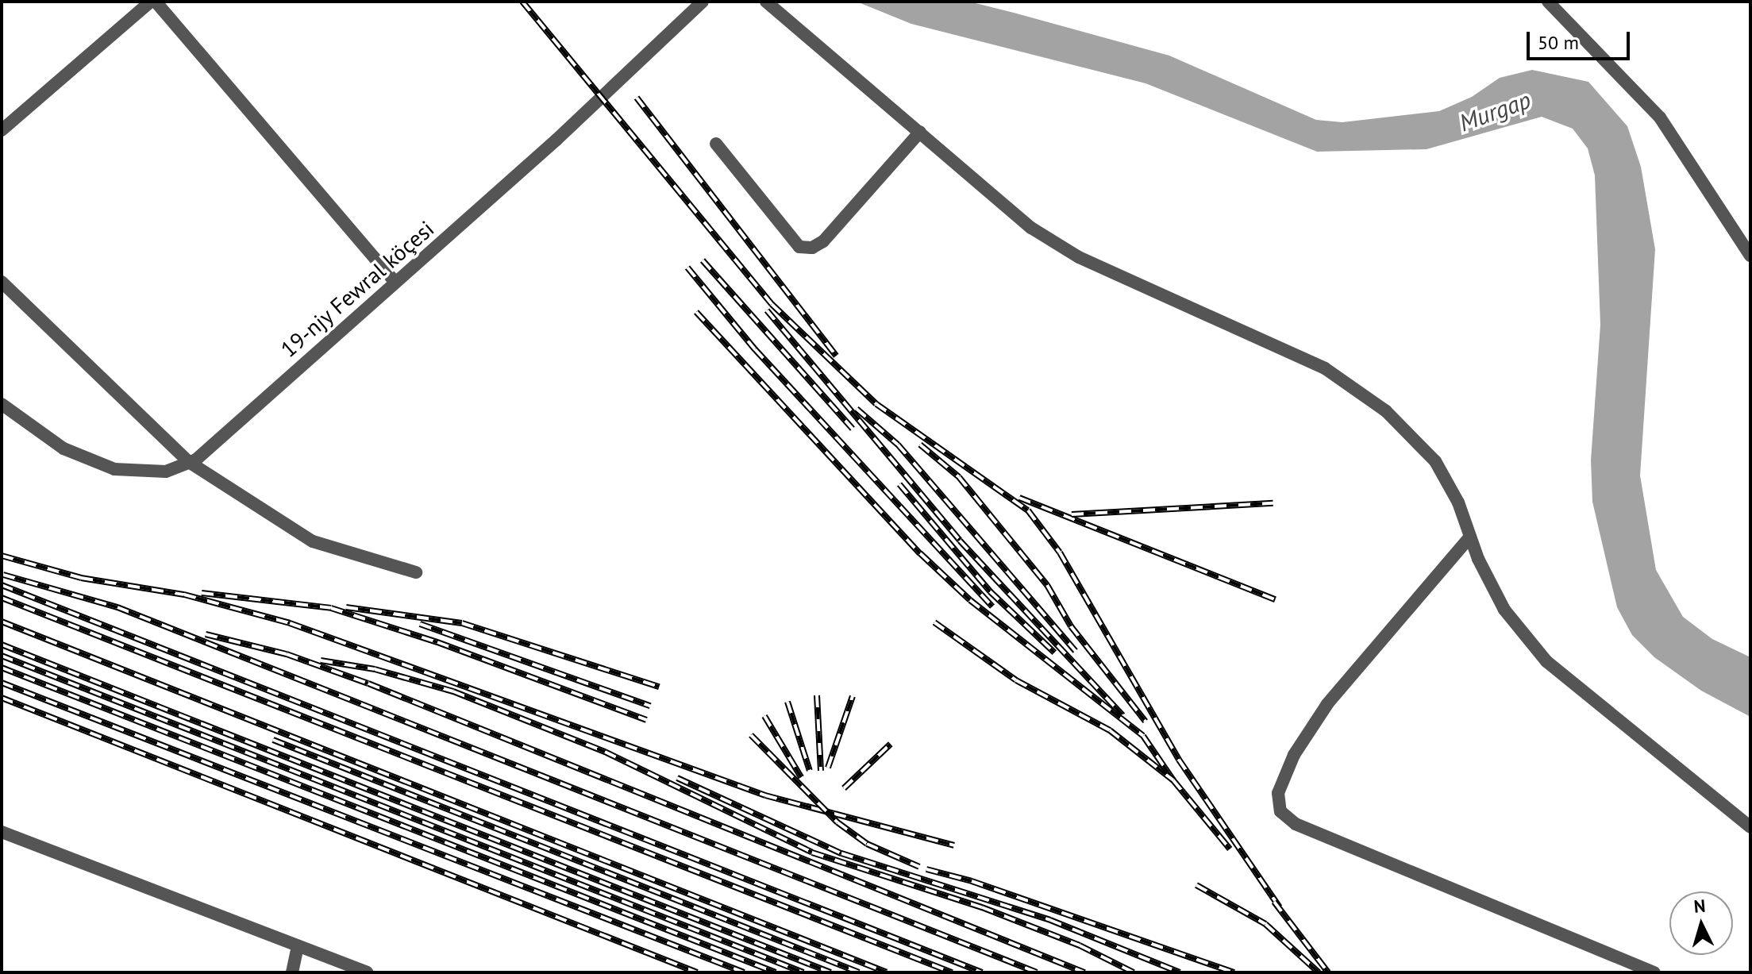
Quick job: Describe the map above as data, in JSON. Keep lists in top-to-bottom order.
{
  "streets": {
    "street": ["19-njy Fewral köçesi"]
  },
  "water": ["Murgap"],
  "scale_bar": "50 m",
  "north": "top"
}
